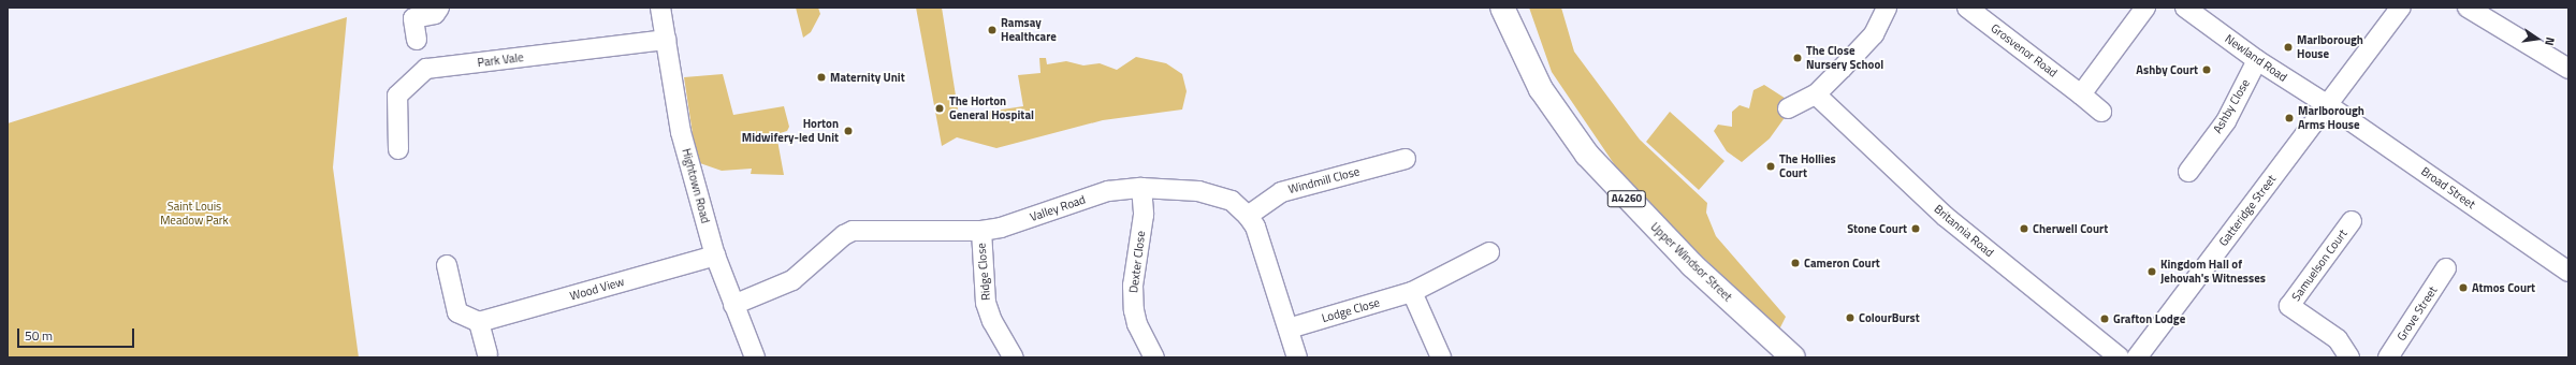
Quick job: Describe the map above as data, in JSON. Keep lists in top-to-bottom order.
{
  "streets": {
    "main road": ["A4260", "Upper Windsor Street"],
    "street": [
      "Grosvenor Road",
      "Newland Road",
      "Park Vale",
      "Ashby Close",
      "Windmill Close",
      "Hightown Road",
      "Broad Street",
      "Valley Road",
      "Gatteridge Street",
      "Britannia Road",
      "Dexter Close",
      "Samuelson Court",
      "Ridge Close",
      "Wood View",
      "Lodge Close",
      "Grove Street"
    ]
  },
  "crossings": [
    ["Newland Road", "Ashby Close"],
    ["Newland Road", "Broad Street"],
    ["Newland Road", "Gatteridge Street"],
    ["Park Vale", "Hightown Road"],
    ["Windmill Close", "Valley Road"],
    ["Hightown Road", "Valley Road"],
    ["Hightown Road", "Wood View"],
    ["Broad Street", "Gatteridge Street"],
    ["Valley Road", "Dexter Close"],
    ["Valley Road", "Ridge Close"],
    ["Valley Road", "Lodge Close"]
  ],
  "parks": ["Saint Louis Meadow Park"],
  "places": [
    "Ramsay Healthcare",
    "Marlborough House",
    "The Close Nursery School",
    "Ashby Court",
    "Maternity Unit",
    "The Horton General Hospital",
    "Marlborough Arms House",
    "Horton Midwifery-led Unit",
    "The Hollies Court",
    "Stone Court",
    "Cherwell Court",
    "Cameron Court",
    "Kingdom Hall of Jehovah's Witnesses",
    "Atmos Court",
    "ColourBurst",
    "Grafton Lodge"
  ],
  "scale_bar": "50 m",
  "north": "right"
}
